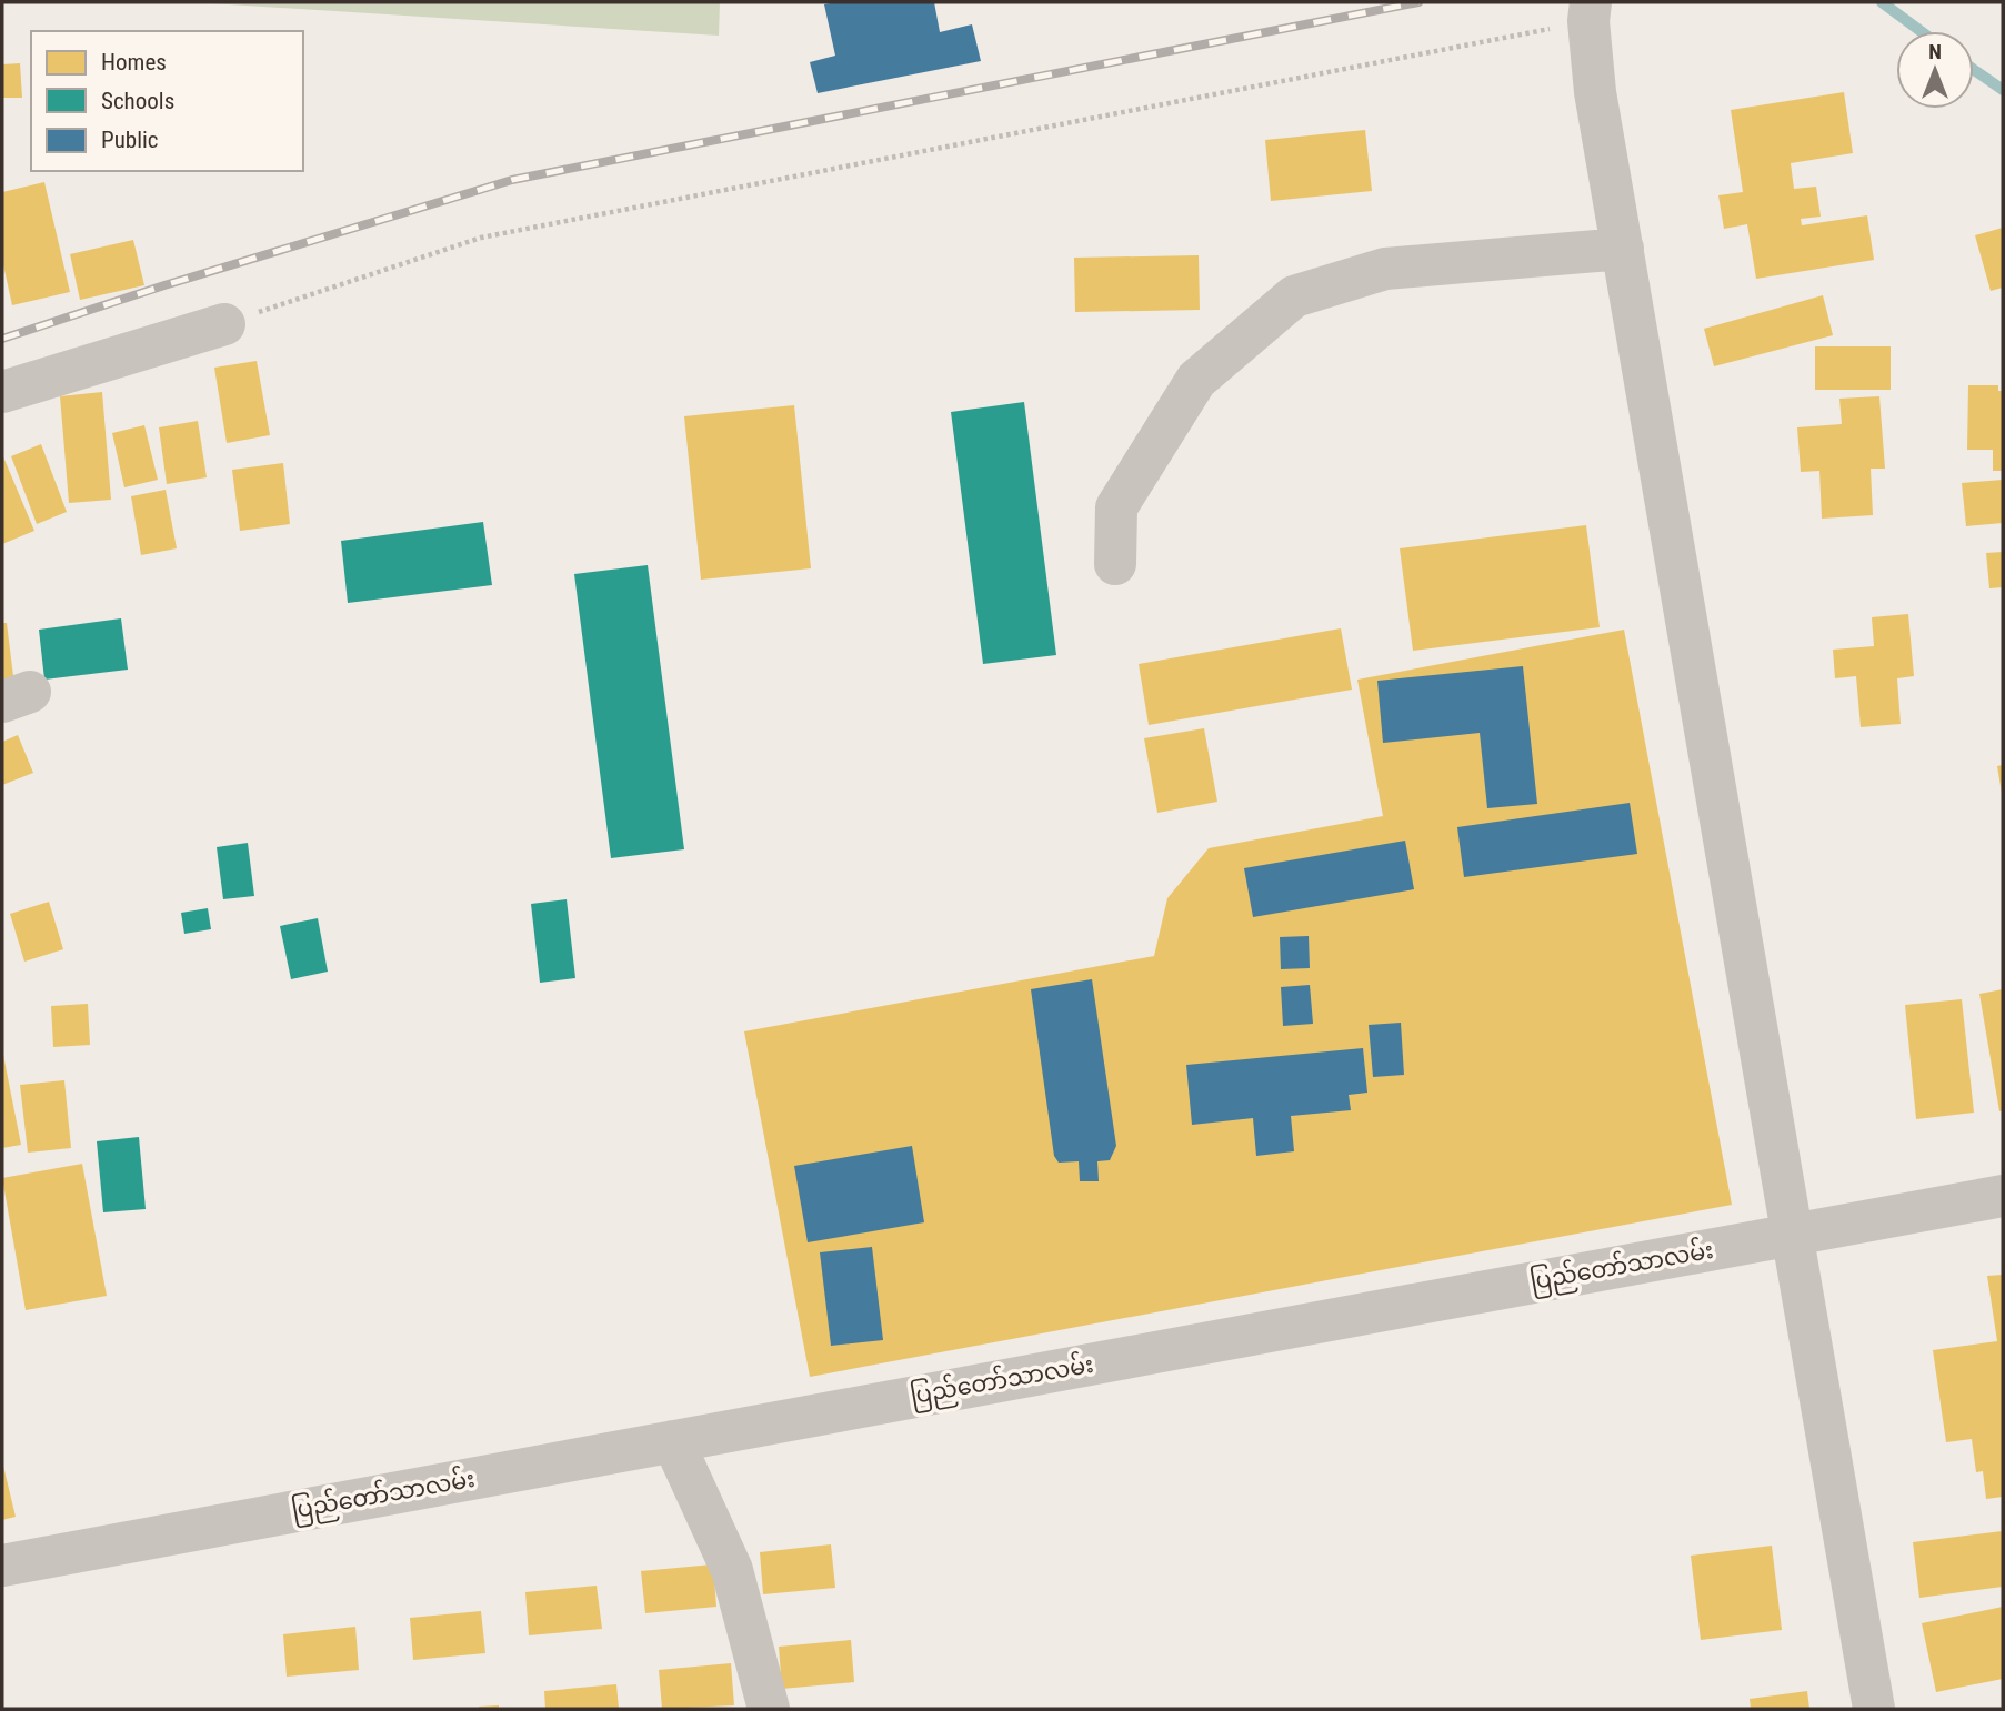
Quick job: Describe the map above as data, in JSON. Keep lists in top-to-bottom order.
{
  "streets": {
    "street": ["ပြည်တော်သာလမ်း"]
  },
  "legend": ["Homes", "Schools", "Public"],
  "north": "top"
}
